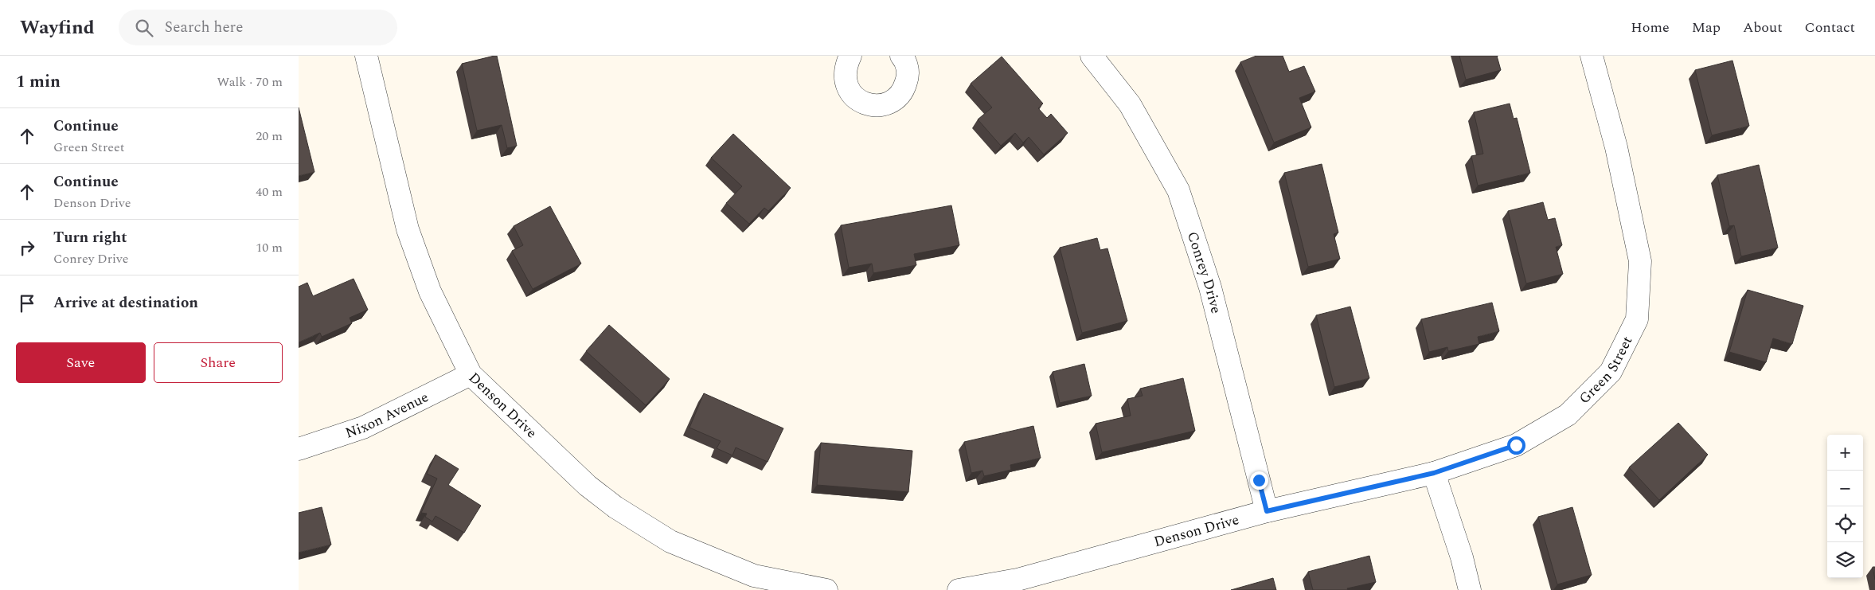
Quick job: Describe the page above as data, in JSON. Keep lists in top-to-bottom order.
{
  "streets": {
    "street": [
      "Conrey Drive",
      "Green Street",
      "Denson Drive",
      "Nixon Avenue"
    ]
  },
  "crossings": [
    ["Conrey Drive", "Denson Drive"],
    ["Green Street", "Denson Drive"],
    ["Denson Drive", "Nixon Avenue"]
  ],
  "page": {
    "header": "Wayfind",
    "search": "Search here",
    "nav": [
      "Home",
      "Map",
      "About",
      "Contact"
    ],
    "heading": ["1 min", "Walk · 70 m"],
    "list": [
      ["Continue", "Green Street", "20 m"],
      ["Continue", "Denson Drive", "40 m"],
      ["Turn right", "Conrey Drive", "10 m"],
      "Arrive at destination"
    ],
    "buttons": ["Save", "Share"],
    "map_buttons": ["+", "−"]
  }
}
